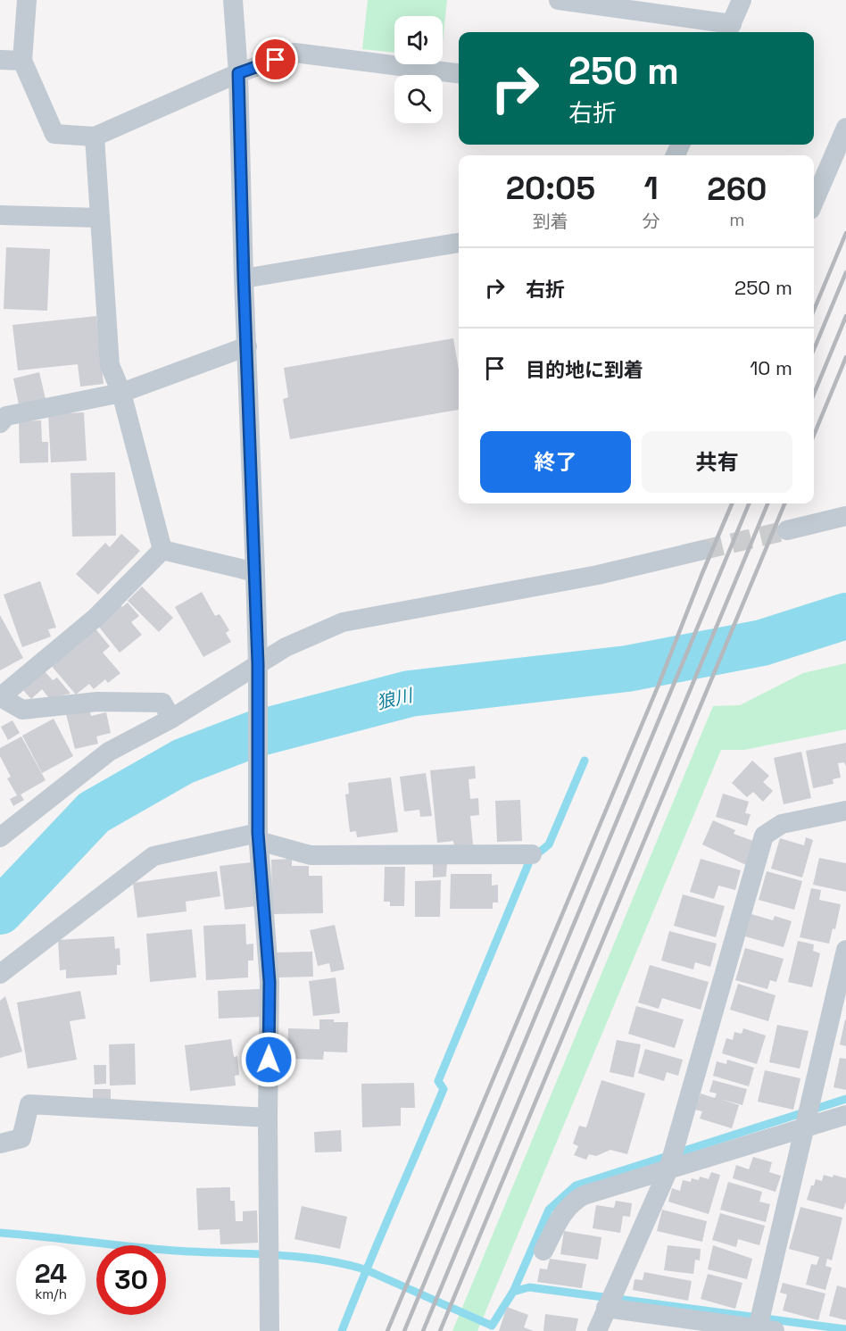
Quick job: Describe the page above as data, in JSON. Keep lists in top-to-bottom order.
{
  "water": ["狼川"],
  "page": {
    "turn": ["250 m", "右折"],
    "eta": [
      "20:05",
      "到着",
      "1",
      "分",
      "260",
      "m"
    ],
    "list": [
      {
        "name": "右折",
        "value": "250 m"
      },
      {
        "name": "目的地に到着",
        "value": "10 m"
      }
    ],
    "buttons": ["終了", "共有"],
    "speed": "24 km/h",
    "limit": "30"
  }
}
